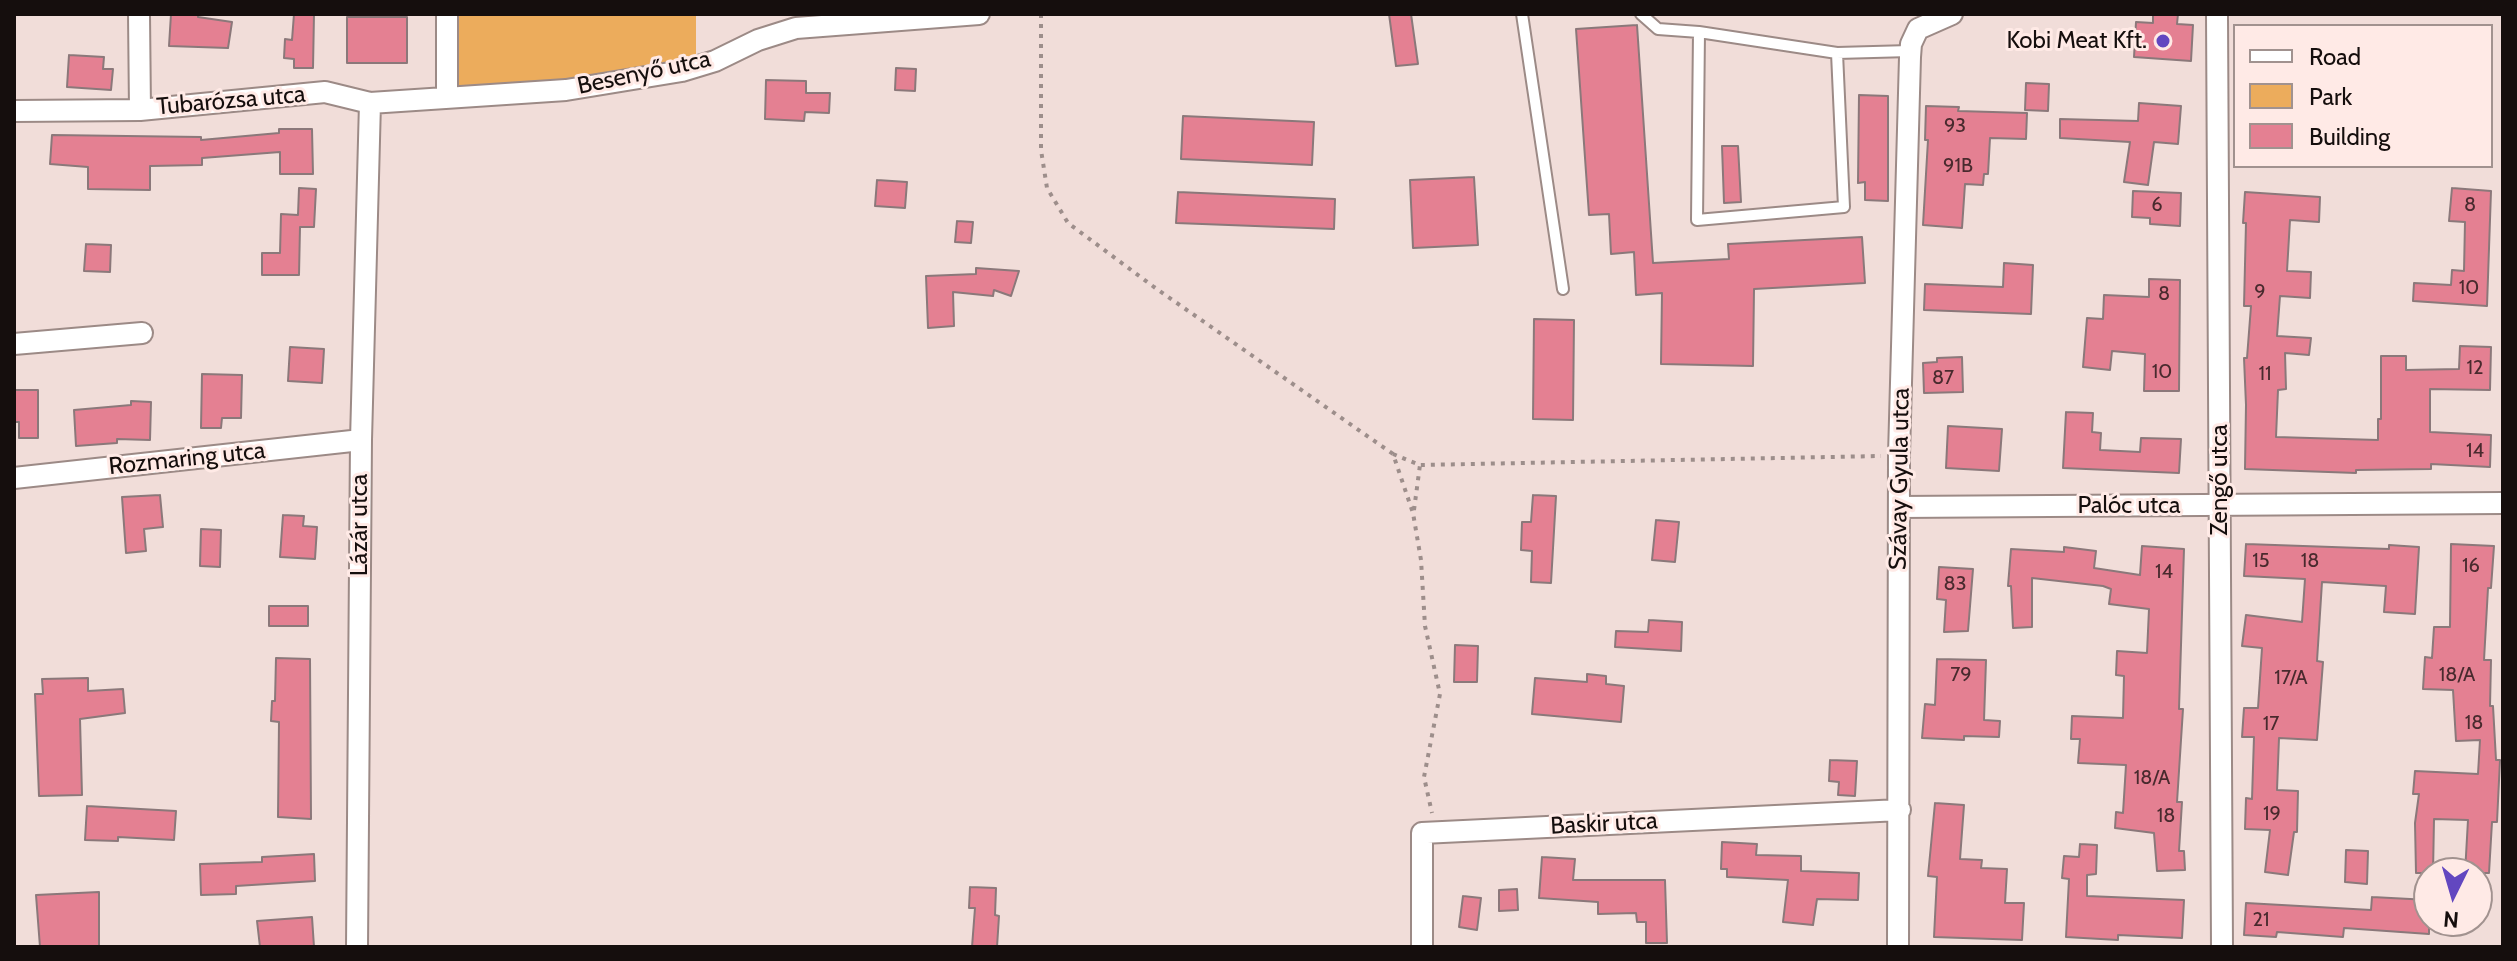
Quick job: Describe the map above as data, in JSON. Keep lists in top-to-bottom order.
{
  "streets": {
    "street": [
      "Besenyő utca",
      "Tubarózsa utca",
      "Rozmaring utca",
      "Szávay Gyula utca",
      "Zengő utca",
      "Palóc utca",
      "Lázár utca",
      "Baskir utca"
    ]
  },
  "crossings": [
    ["Besenyő utca", "Tubarózsa utca"],
    ["Tubarózsa utca", "Lázár utca"],
    ["Rozmaring utca", "Lázár utca"],
    ["Szávay Gyula utca", "Palóc utca"],
    ["Szávay Gyula utca", "Baskir utca"],
    ["Zengő utca", "Palóc utca"]
  ],
  "places": ["Kobi Meat Kft."],
  "house_numbers": [
    "93",
    "91B",
    "6",
    "8",
    "10",
    "9",
    "8",
    "12",
    "10",
    "11",
    "87",
    "14",
    "15",
    "18",
    "16",
    "14",
    "83",
    "79",
    "18/A",
    "17/A",
    "18",
    "17",
    "18/A",
    "19",
    "18",
    "21"
  ],
  "legend": ["Road", "Park", "Building"],
  "north": "bottom"
}
